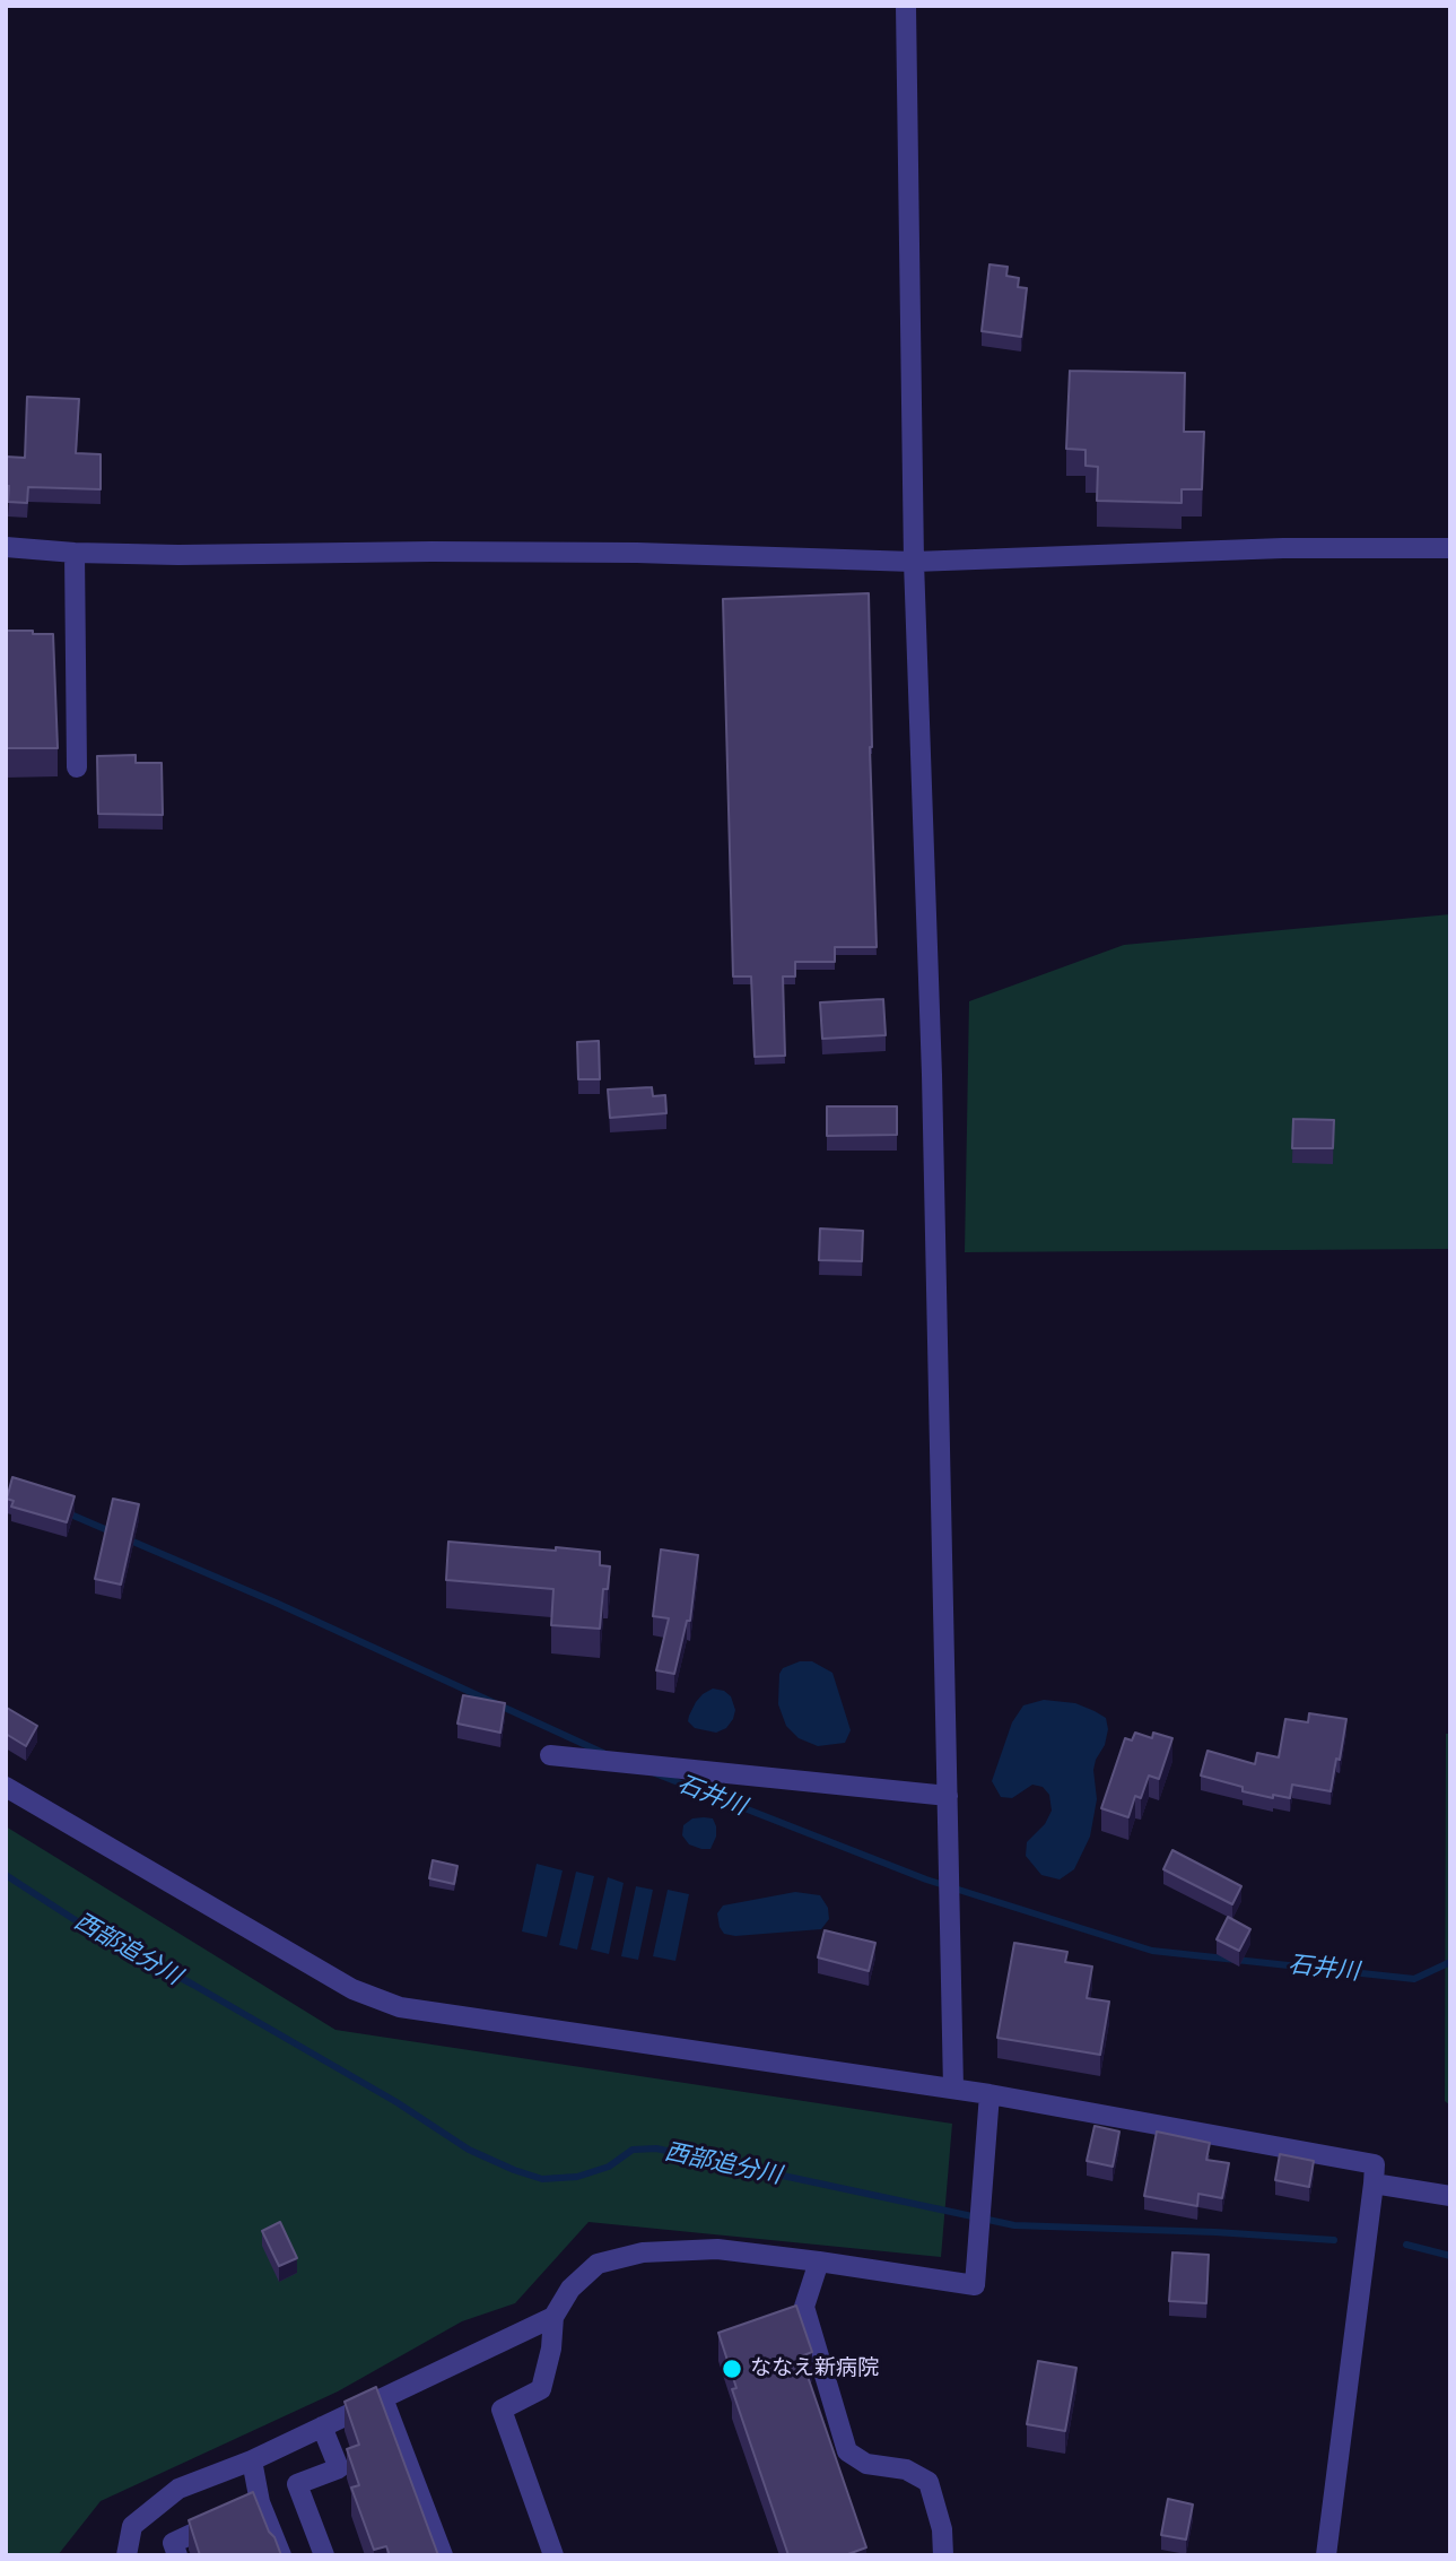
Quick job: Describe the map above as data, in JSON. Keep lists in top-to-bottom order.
{
  "water": ["石井川", "西部追分川"],
  "places": ["ななえ新病院"]
}
